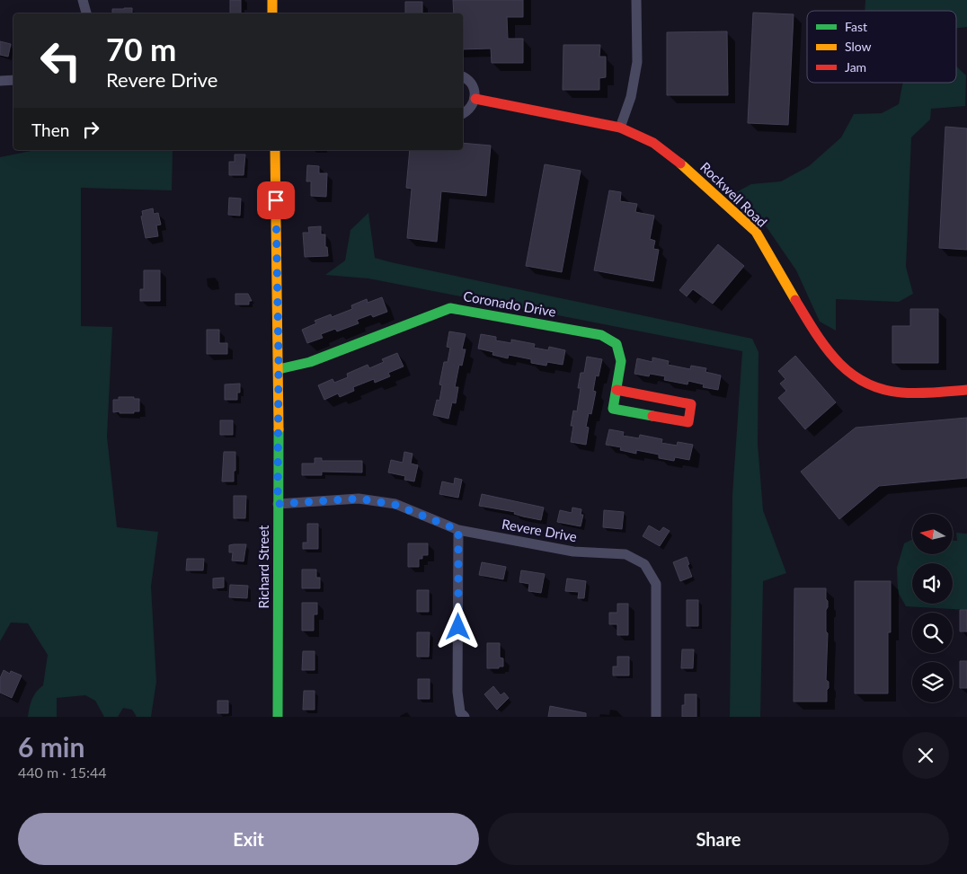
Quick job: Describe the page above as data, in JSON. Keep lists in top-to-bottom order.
{
  "streets": {
    "street": [
      "Rockwell Road",
      "Coronado Drive",
      "Revere Drive",
      "Richard Street"
    ]
  },
  "crossings": [
    ["Coronado Drive", "Richard Street"],
    ["Revere Drive", "Richard Street"]
  ],
  "legend": ["Fast", "Slow", "Jam"],
  "north": "left",
  "page": {
    "turn": ["70 m", "Revere Drive"],
    "then": "Then",
    "heading": ["6 min", "440 m · 15:44"],
    "buttons": ["Exit", "Share"]
  }
}
